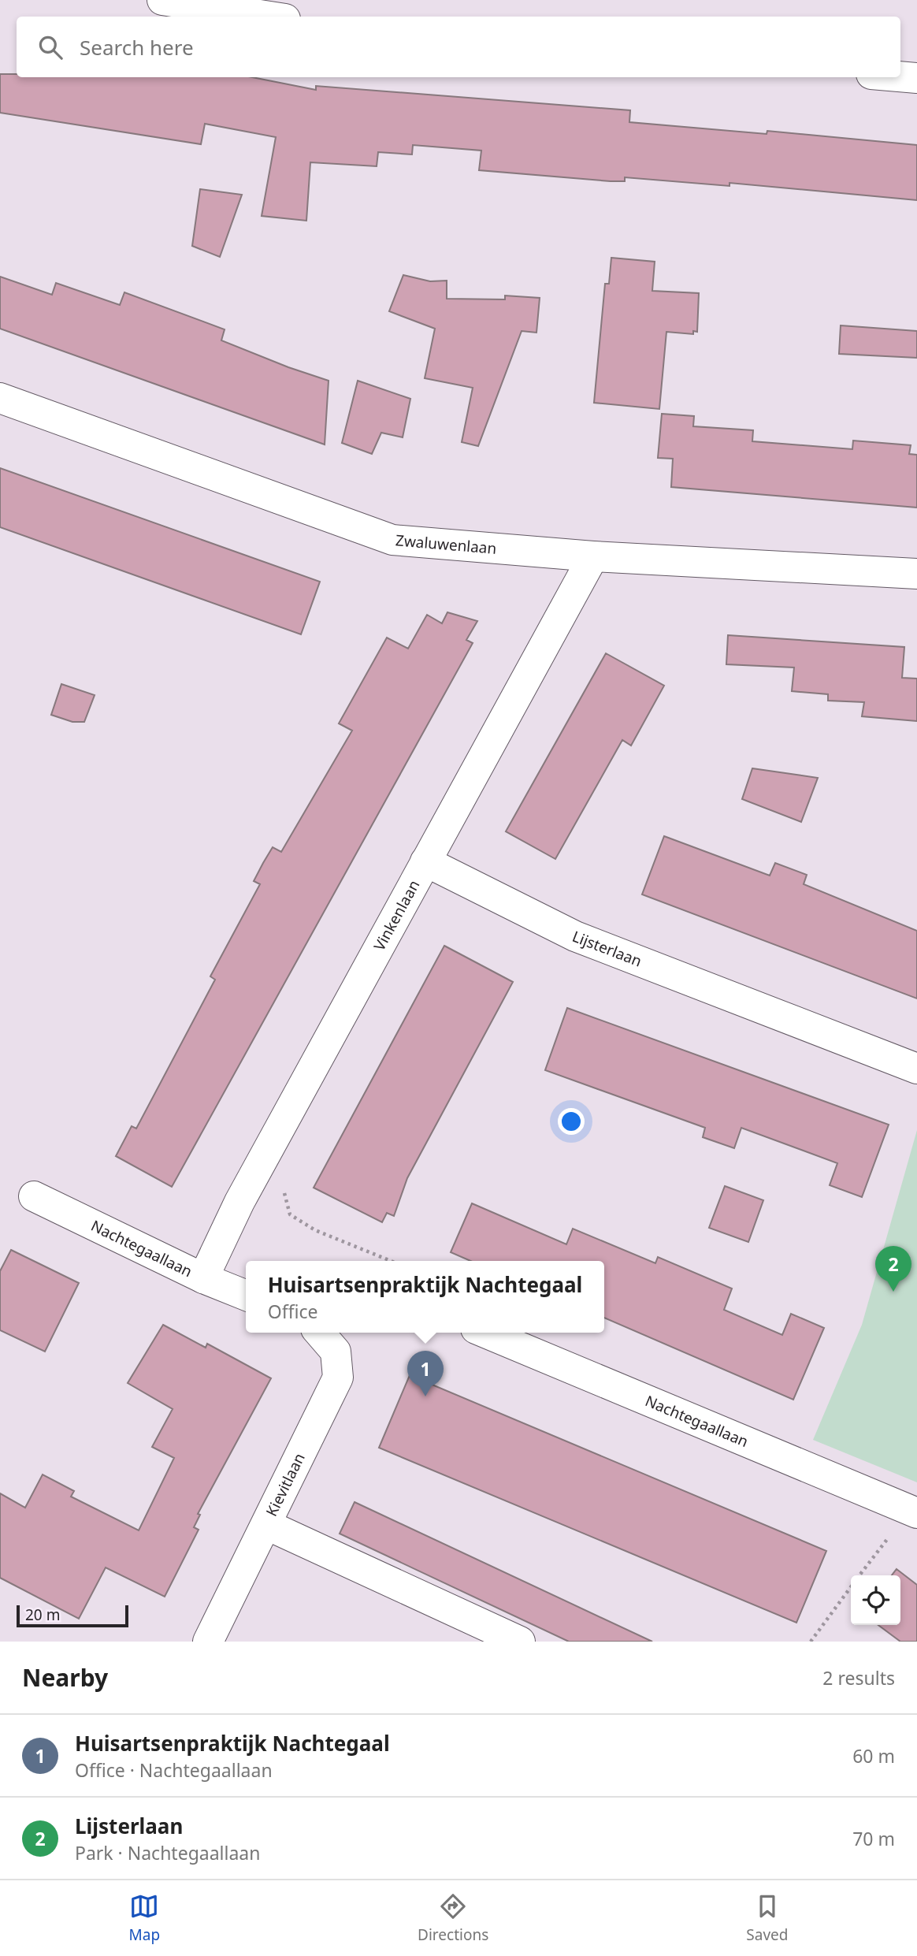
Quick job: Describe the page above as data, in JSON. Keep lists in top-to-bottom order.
{
  "streets": {
    "street": [
      "Zwaluwenlaan",
      "Vinkenlaan",
      "Lijsterlaan",
      "Nachtegaallaan",
      "Kievitlaan"
    ]
  },
  "crossings": [
    ["Zwaluwenlaan", "Vinkenlaan"],
    ["Vinkenlaan", "Lijsterlaan"],
    ["Vinkenlaan", "Nachtegaallaan"]
  ],
  "scale_bar": "20 m",
  "page": {
    "search": "Search here",
    "pins": ["2", "1"],
    "popup": ["Huisartsenpraktijk Nachtegaal", "Office"],
    "scale": "20 m",
    "heading": ["Nearby", "2 results"],
    "list": [
      {
        "mark": "1",
        "name": "Huisartsenpraktijk Nachtegaal",
        "note": "Office · Nachtegaallaan",
        "value": "60 m"
      },
      {
        "mark": "2",
        "name": "Lijsterlaan",
        "note": "Park · Nachtegaallaan",
        "value": "70 m"
      }
    ],
    "nav": ["Map", "Directions", "Saved"]
  }
}
